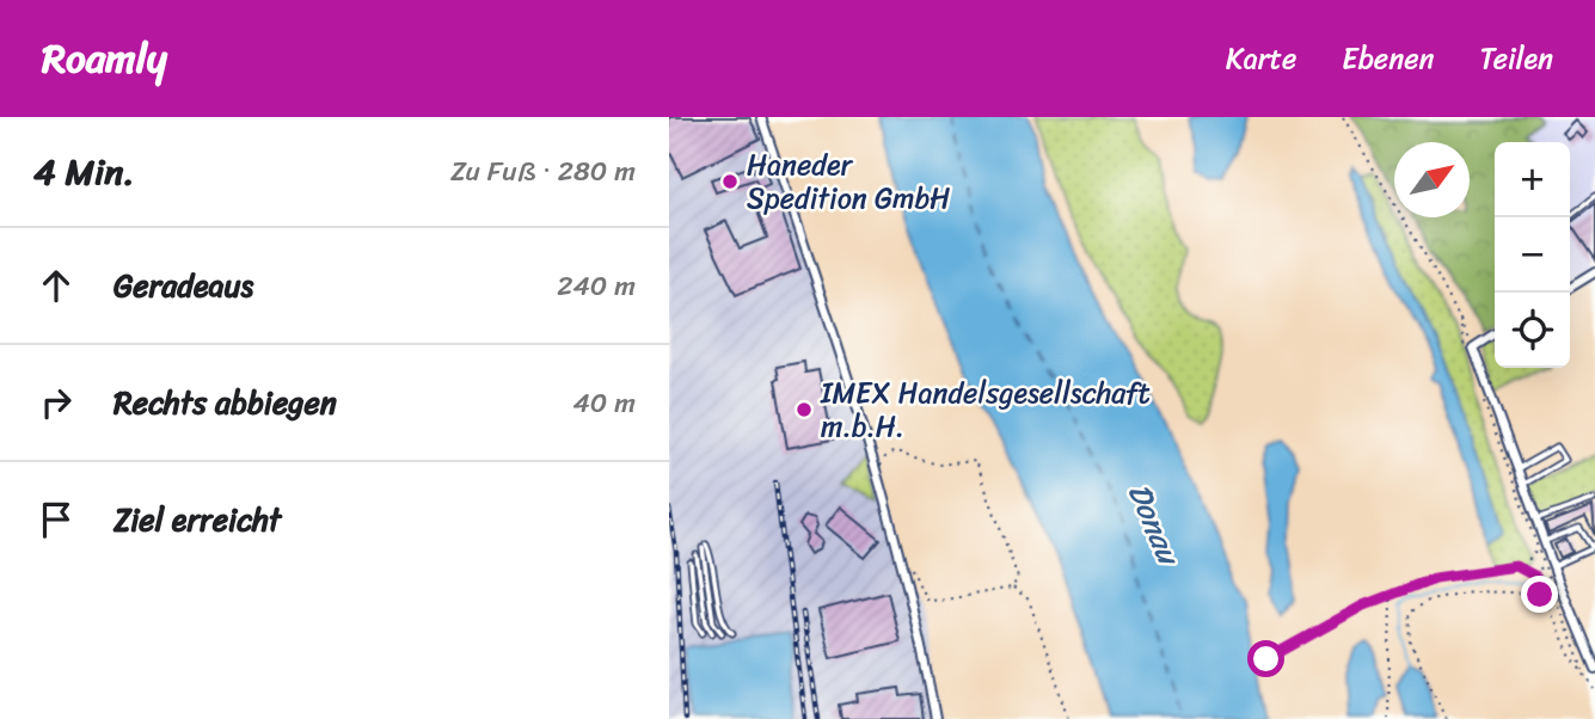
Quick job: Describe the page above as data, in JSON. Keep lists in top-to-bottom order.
{
  "water": ["Donau"],
  "places": ["Haneder Spedition GmbH", "IMEX Handelsgesellschaft m.b.H."],
  "north": "top right",
  "page": {
    "header": "Roamly",
    "nav": ["Karte", "Ebenen", "Teilen"],
    "heading": ["4 Min.", "Zu Fuß · 280 m"],
    "map_buttons": ["+", "−"],
    "list": [
      ["Geradeaus", "240 m"],
      ["Rechts abbiegen", "40 m"],
      "Ziel erreicht"
    ]
  }
}
